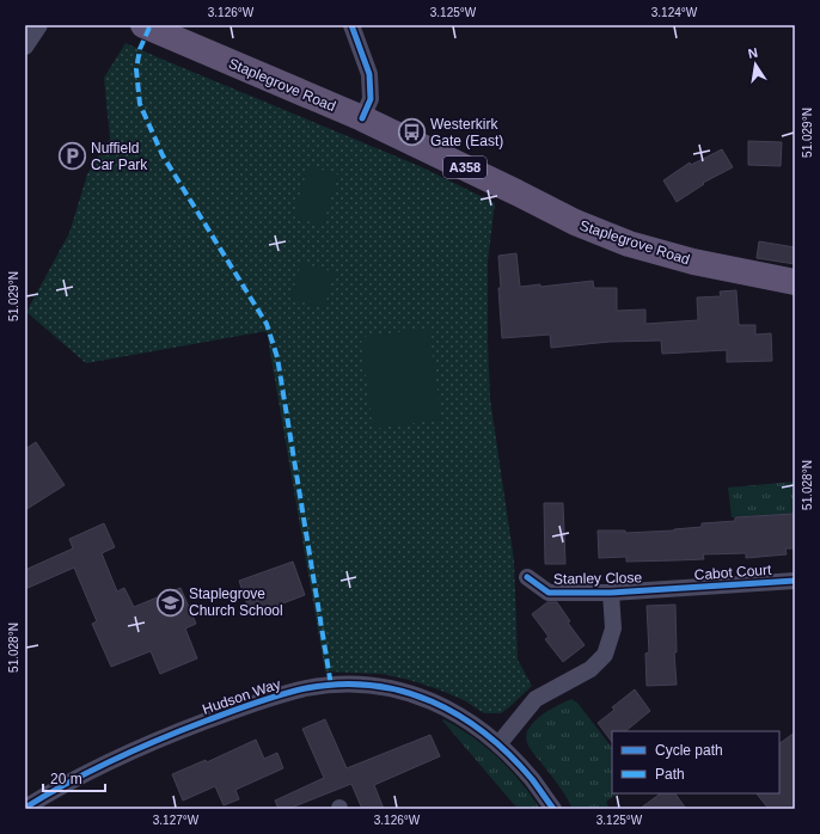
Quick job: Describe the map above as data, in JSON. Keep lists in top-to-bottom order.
{
  "streets": {
    "main road": ["Staplegrove Road", "A358"],
    "street": ["Cabot Court", "Stanley Close", "Hudson Way"]
  },
  "crossings": [
    ["Cabot Court", "Stanley Close"],
    ["Stanley Close", "Hudson Way"]
  ],
  "places": {
    "bus stop": ["Westerkirk Gate (East)"],
    "parking": ["Nuffield Car Park"],
    "school or university": ["Staplegrove Church School"]
  },
  "legend": ["Cycle path", "Path"],
  "scale_bar": "20 m",
  "north": "top",
  "coordinates": [
    "3.126°W",
    "3.125°W",
    "3.124°W",
    "51.029°N",
    "51.028°N",
    "3.127°W"
  ]
}
